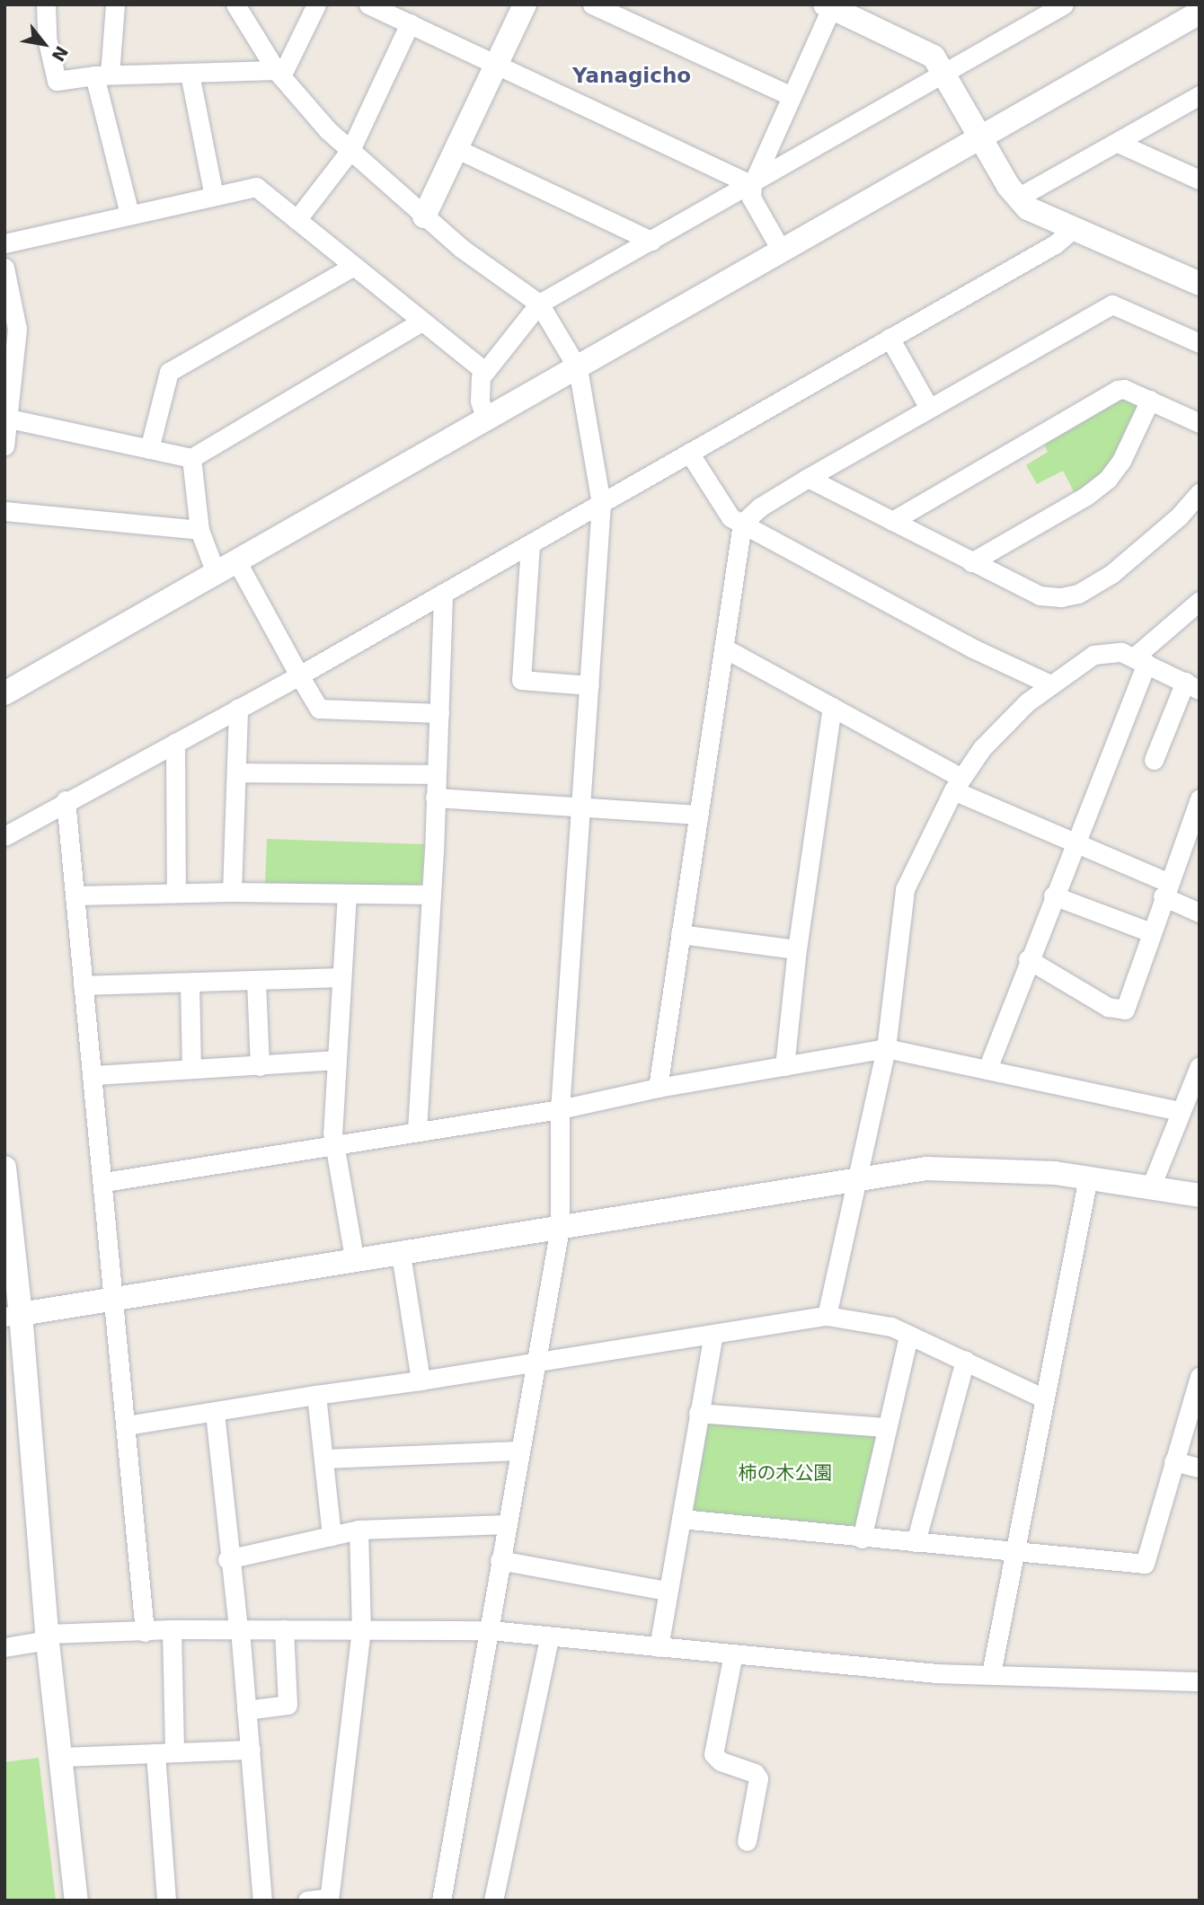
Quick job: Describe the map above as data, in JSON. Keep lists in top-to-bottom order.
{
  "districts": ["Yanagicho"],
  "parks": ["柿の木公園"],
  "north": "bottom right"
}
